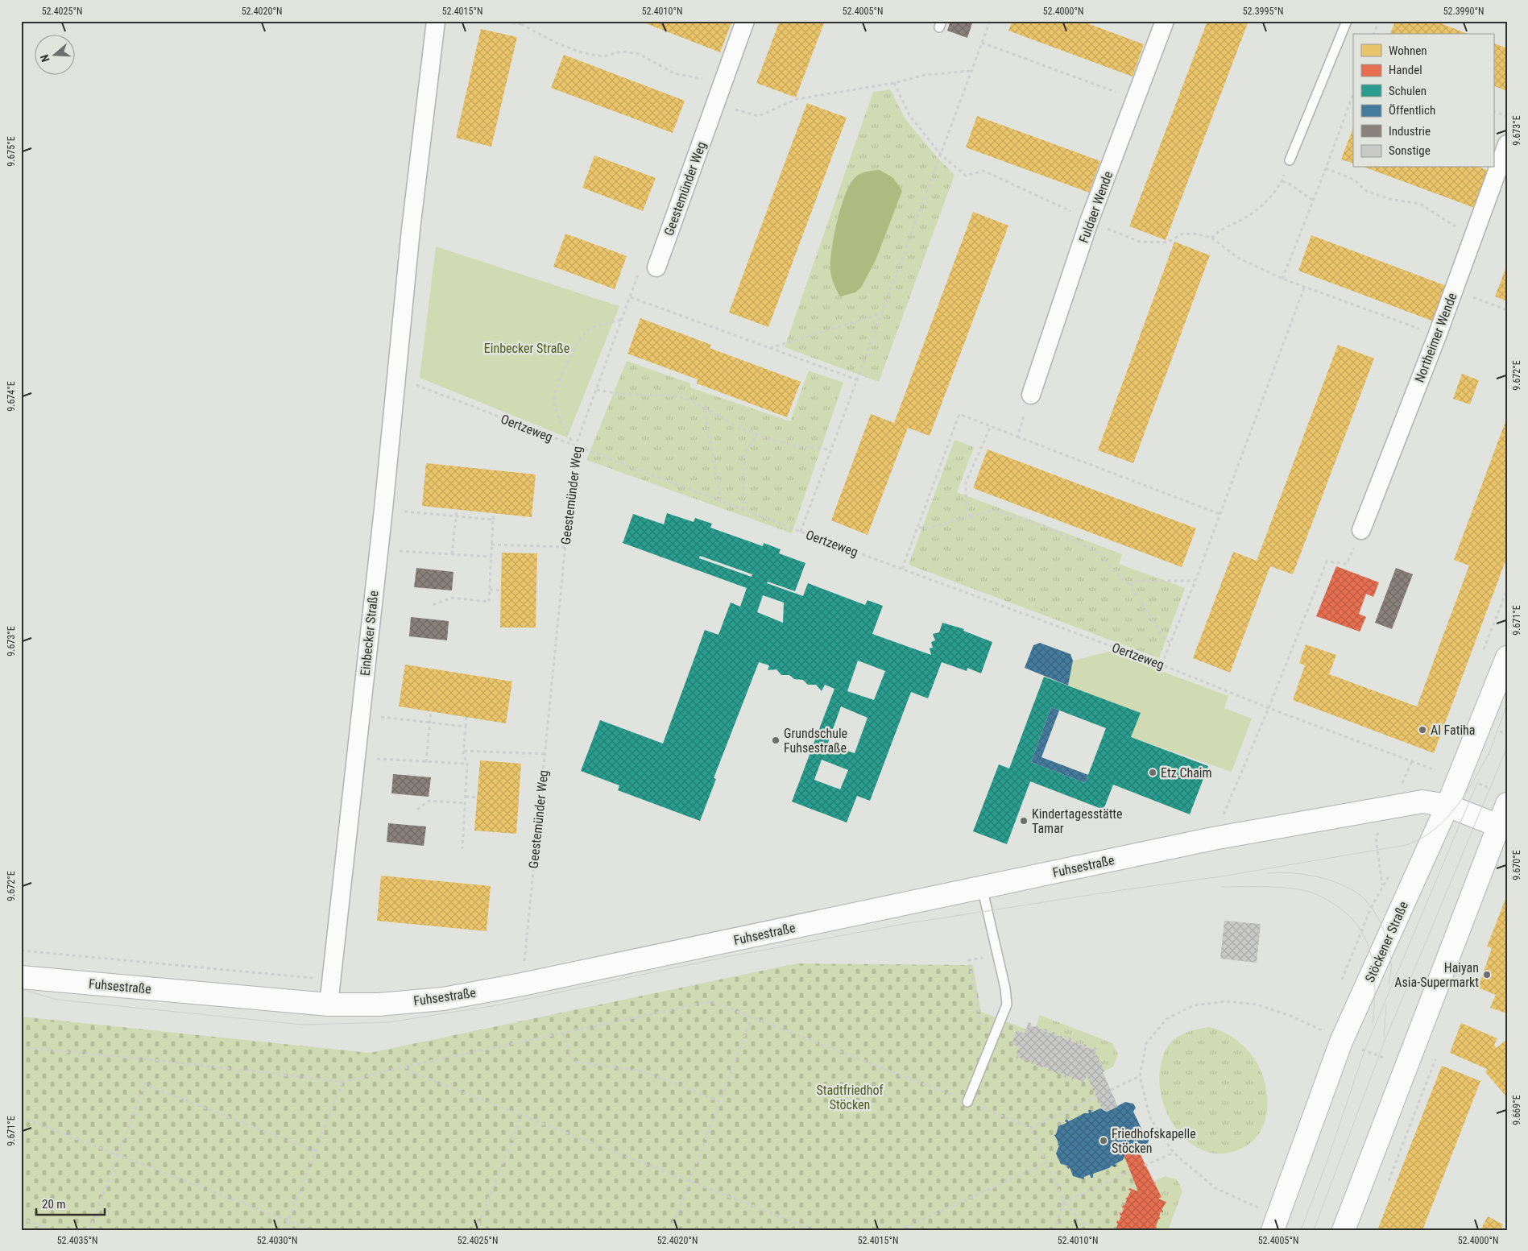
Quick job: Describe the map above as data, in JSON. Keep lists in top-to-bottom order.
{
  "streets": {
    "street": [
      "Geestemünder Weg",
      "Fuldaer Wende",
      "Northeimer Wende",
      "Einbecker Straße",
      "Fuhsestraße",
      "Stöckener Straße"
    ],
    "path": ["Oertzeweg"]
  },
  "crossings": [
    ["Geestemünder Weg", "Oertzeweg"],
    ["Geestemünder Weg", "Fuhsestraße"],
    ["Oertzeweg", "Einbecker Straße"],
    ["Einbecker Straße", "Fuhsestraße"],
    ["Fuhsestraße", "Stöckener Straße"]
  ],
  "parks": ["Einbecker Straße", "Stadtfriedhof Stöcken"],
  "places": [
    "Al Fatiha",
    "Grundschule Fuhsestraße",
    "Etz Chaim",
    "Kindertagesstätte Tamar",
    "Haiyan Asia-Supermarkt",
    "Friedhofskapelle Stöcken"
  ],
  "legend": [
    "Wohnen",
    "Handel",
    "Schulen",
    "Öffentlich",
    "Industrie",
    "Sonstige"
  ],
  "scale_bar": "20 m",
  "north": "left",
  "coordinates": [
    "52.4025°N",
    "52.4020°N",
    "52.4015°N",
    "52.4010°N",
    "52.4005°N",
    "52.4000°N",
    "52.3995°N",
    "52.3990°N",
    "9.673°E",
    "9.675°E",
    "9.672°E",
    "9.674°E",
    "9.671°E",
    "9.670°E",
    "9.669°E",
    "52.4035°N",
    "52.4030°N"
  ]
}
